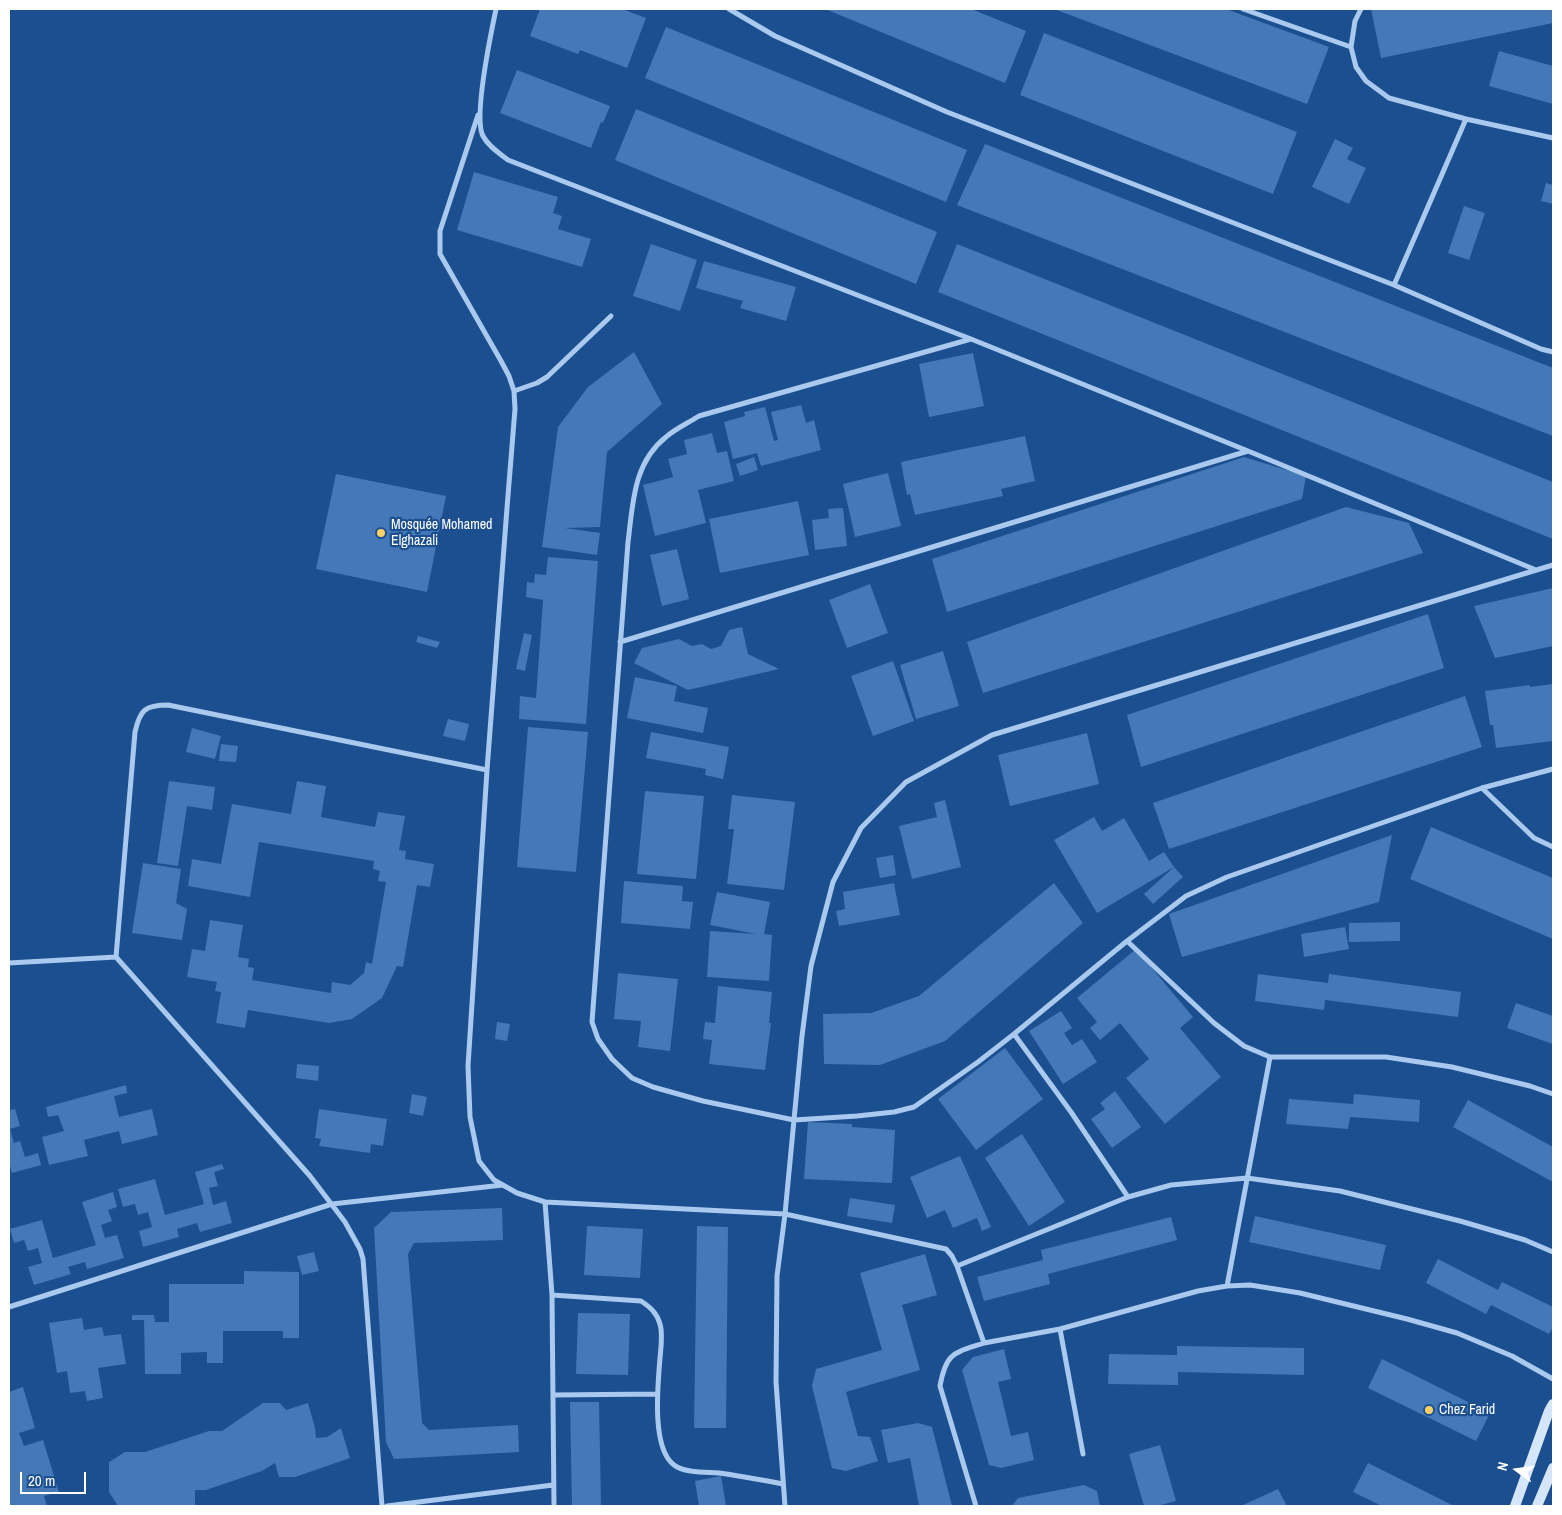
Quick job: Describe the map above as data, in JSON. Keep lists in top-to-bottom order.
{
  "places": ["Mosquée Mohamed Elghazali", "Chez Farid"],
  "scale_bar": "20 m",
  "north": "left"
}
